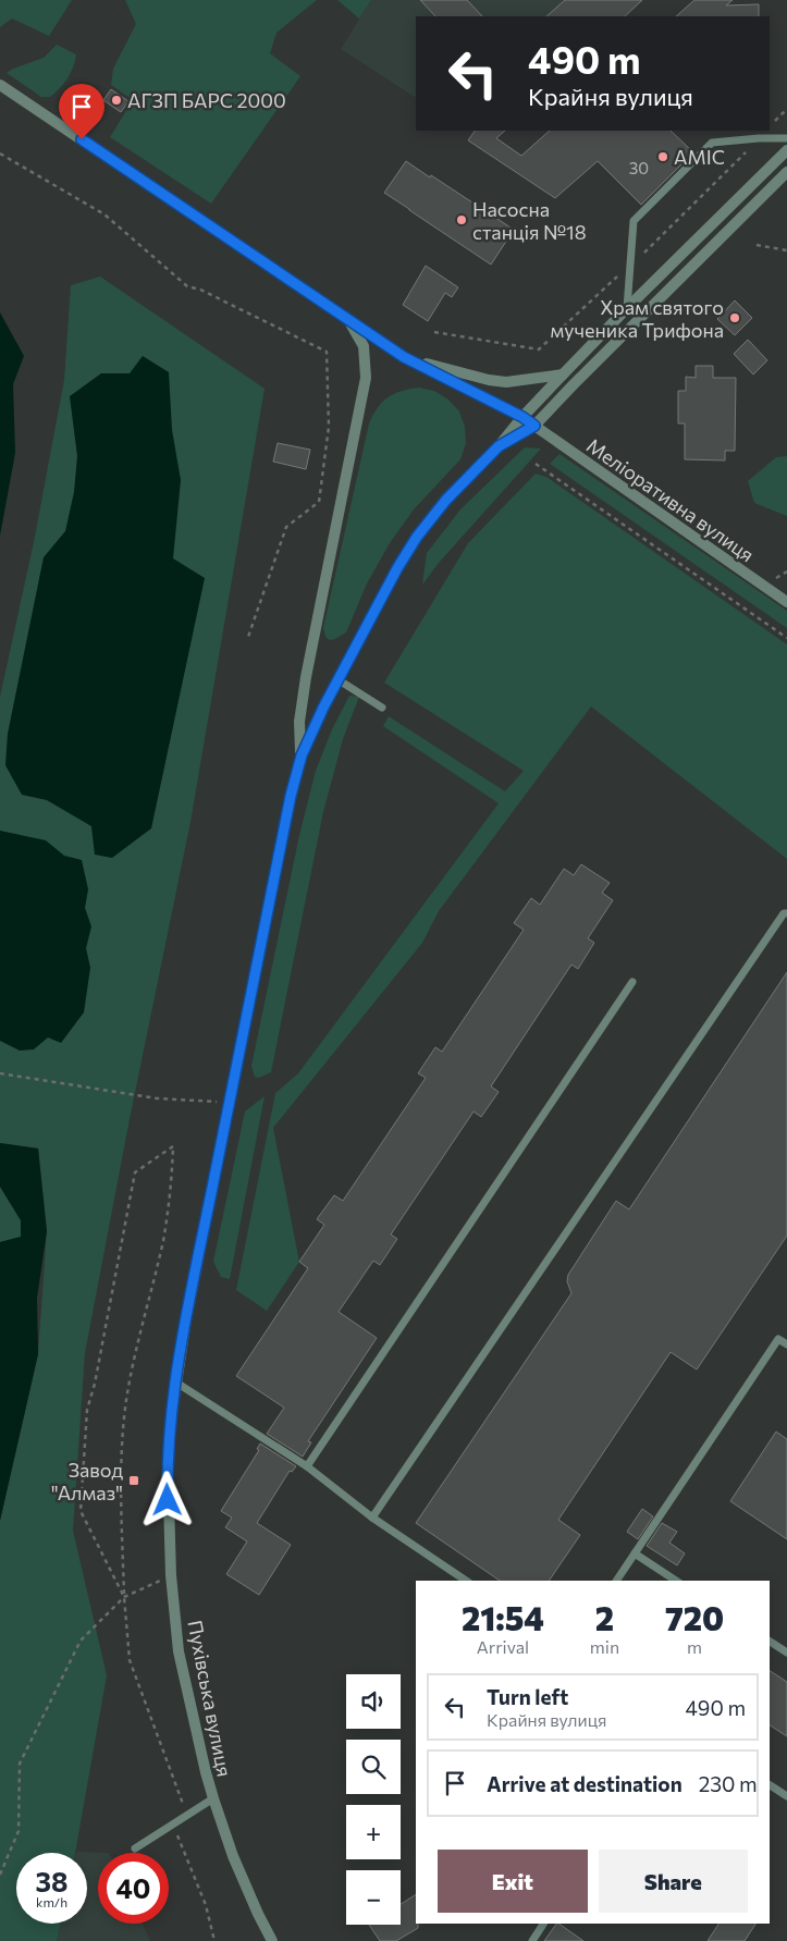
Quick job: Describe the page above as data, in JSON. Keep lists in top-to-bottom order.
{
  "streets": {
    "street": ["Меліоративна вулиця", "Пухівська вулиця"]
  },
  "crossings": [
    ["Меліоративна вулиця", "Пухівська вулиця"]
  ],
  "places": {
    "other": [
      "АГЗП БАРС 2000",
      "AMIC",
      "Насосна станція №18",
      "Храм святого мученика Трифона"
    ],
    "transit": ["Завод \"Алмаз\""]
  },
  "house_numbers": ["30"],
  "page": {
    "turn": ["490 m", "Крайня вулиця"],
    "eta": [
      "21:54",
      "Arrival",
      "2",
      "min",
      "720",
      "m"
    ],
    "list": [
      {
        "name": "Turn left",
        "note": "Крайня вулиця",
        "value": "490 m"
      },
      {
        "name": "Arrive at destination",
        "value": "230 m"
      }
    ],
    "map_buttons": ["+", "−"],
    "buttons": ["Exit", "Share"],
    "speed": "38 km/h",
    "limit": "40"
  }
}
